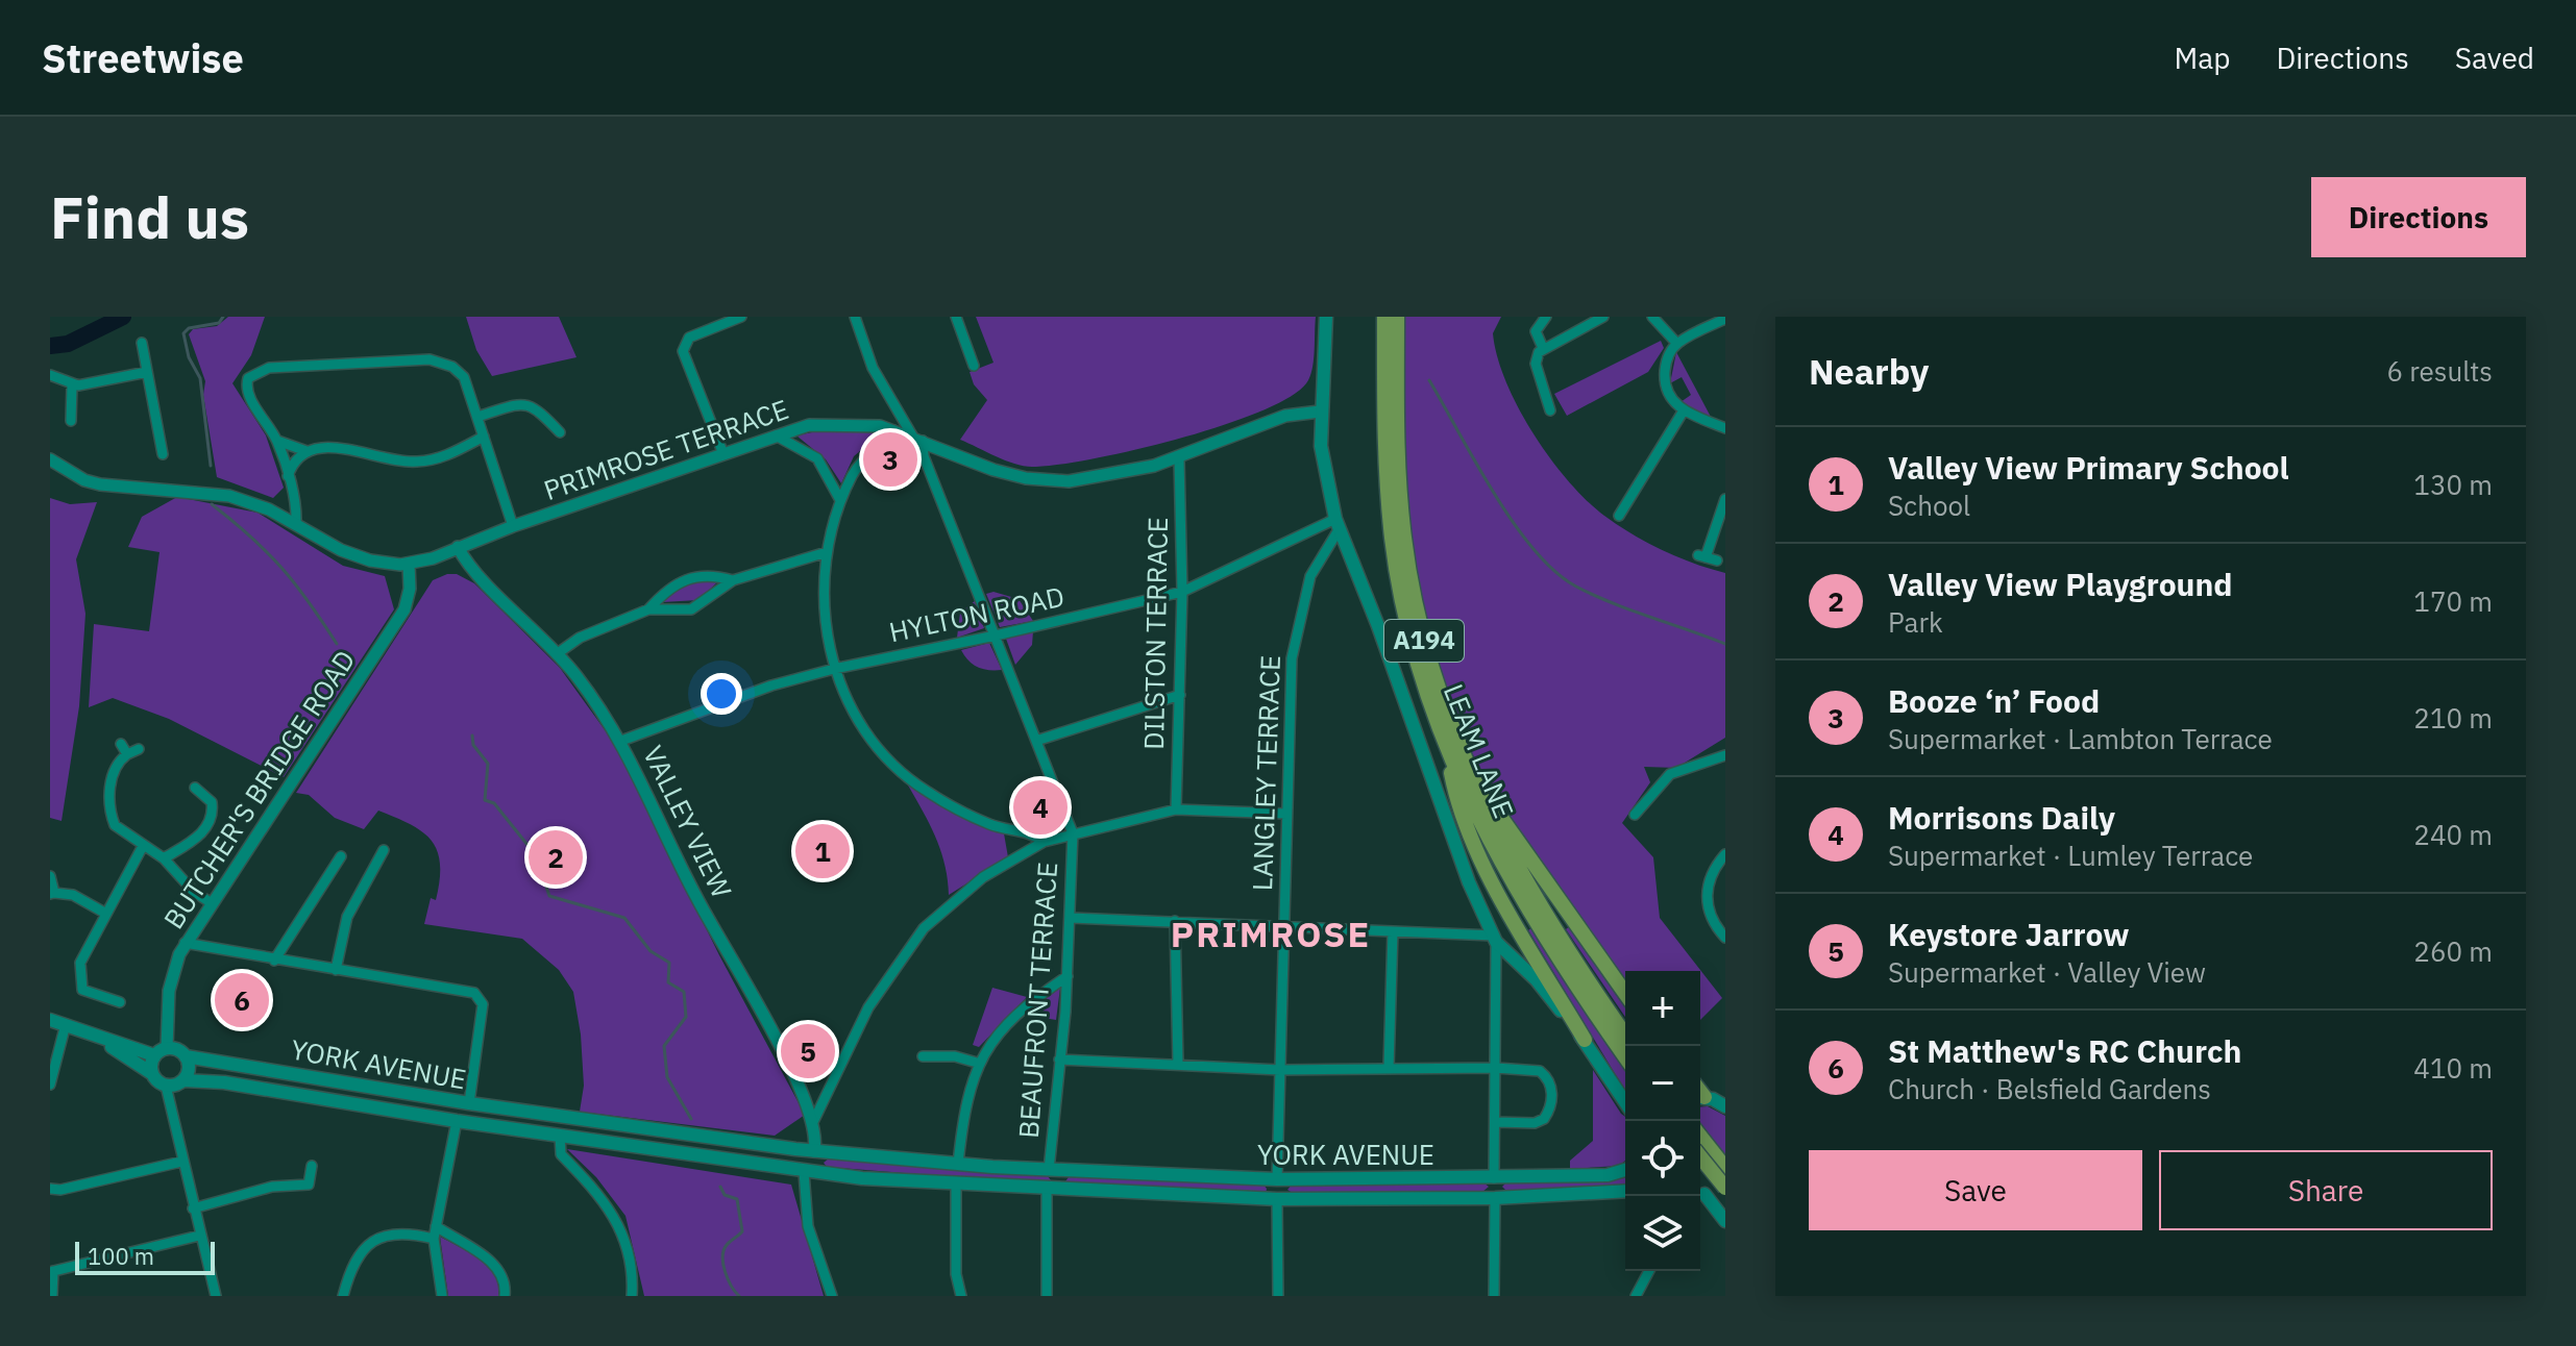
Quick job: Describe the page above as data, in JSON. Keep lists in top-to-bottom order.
{
  "streets": {
    "highway": ["A194", "LEAM LANE"],
    "main road": ["YORK AVENUE"],
    "street": [
      "PRIMROSE TERRACE",
      "HYLTON ROAD",
      "DILSTON TERRACE",
      "LANGLEY TERRACE",
      "BUTCHER'S BRIDGE ROAD",
      "VALLEY VIEW",
      "BEAUFRONT TERRACE"
    ]
  },
  "crossings": [
    ["PRIMROSE TERRACE", "DILSTON TERRACE"],
    ["PRIMROSE TERRACE", "BUTCHER'S BRIDGE ROAD"],
    ["PRIMROSE TERRACE", "VALLEY VIEW"],
    ["HYLTON ROAD", "DILSTON TERRACE"],
    ["HYLTON ROAD", "LANGLEY TERRACE"],
    ["HYLTON ROAD", "VALLEY VIEW"],
    ["A194", "LEAM LANE"],
    ["LANGLEY TERRACE", "YORK AVENUE"],
    ["BUTCHER'S BRIDGE ROAD", "YORK AVENUE"],
    ["VALLEY VIEW", "YORK AVENUE"],
    ["BEAUFRONT TERRACE", "YORK AVENUE"]
  ],
  "districts": ["PRIMROSE"],
  "scale_bar": "100 m",
  "page": {
    "header": "Streetwise",
    "nav": ["Map", "Directions", "Saved"],
    "buttons": [
      "Directions",
      ["Save", "Share"]
    ],
    "title": "Find us",
    "heading": ["Nearby", "6 results"],
    "list": [
      {
        "mark": "1",
        "name": "Valley View Primary School",
        "note": "School",
        "value": "130 m"
      },
      {
        "mark": "2",
        "name": "Valley View Playground",
        "note": "Park",
        "value": "170 m"
      },
      {
        "mark": "3",
        "name": "Booze ‘n’ Food",
        "note": "Supermarket · Lambton Terrace",
        "value": "210 m"
      },
      {
        "mark": "4",
        "name": "Morrisons Daily",
        "note": "Supermarket · Lumley Terrace",
        "value": "240 m"
      },
      {
        "mark": "5",
        "name": "Keystore Jarrow",
        "note": "Supermarket · Valley View",
        "value": "260 m"
      },
      {
        "mark": "6",
        "name": "St Matthew's RC Church",
        "note": "Church · Belsfield Gardens",
        "value": "410 m"
      }
    ],
    "pins": [
      "3",
      "4",
      "1",
      "2",
      "6",
      "5"
    ],
    "map_buttons": ["+", "−"],
    "scale": "100 m"
  }
}
